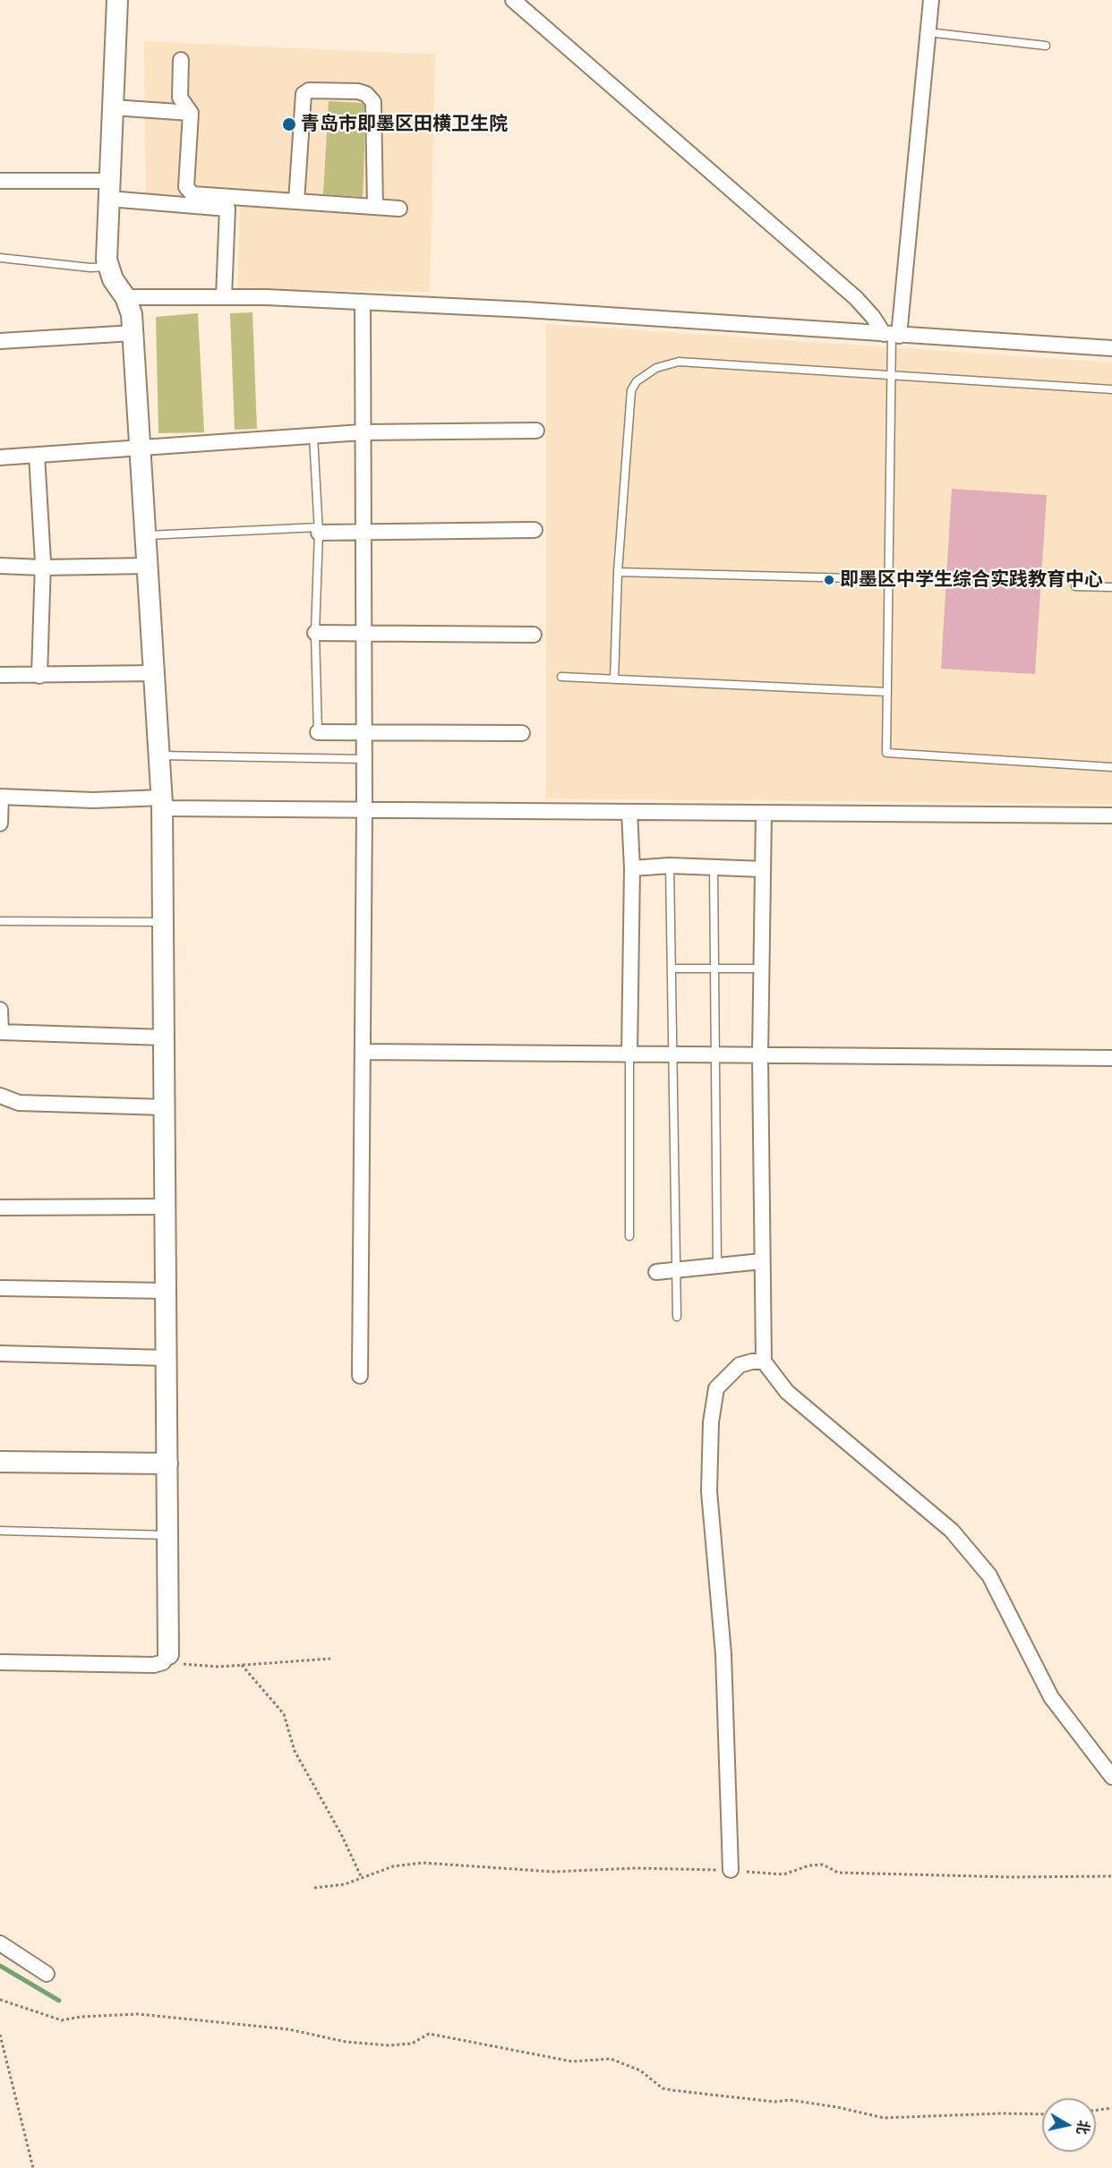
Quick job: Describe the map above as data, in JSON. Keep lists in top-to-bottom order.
{
  "places": ["青岛市即墨区田横卫生院", "即墨区中学生综合实践教育中心"],
  "north": "right"
}
